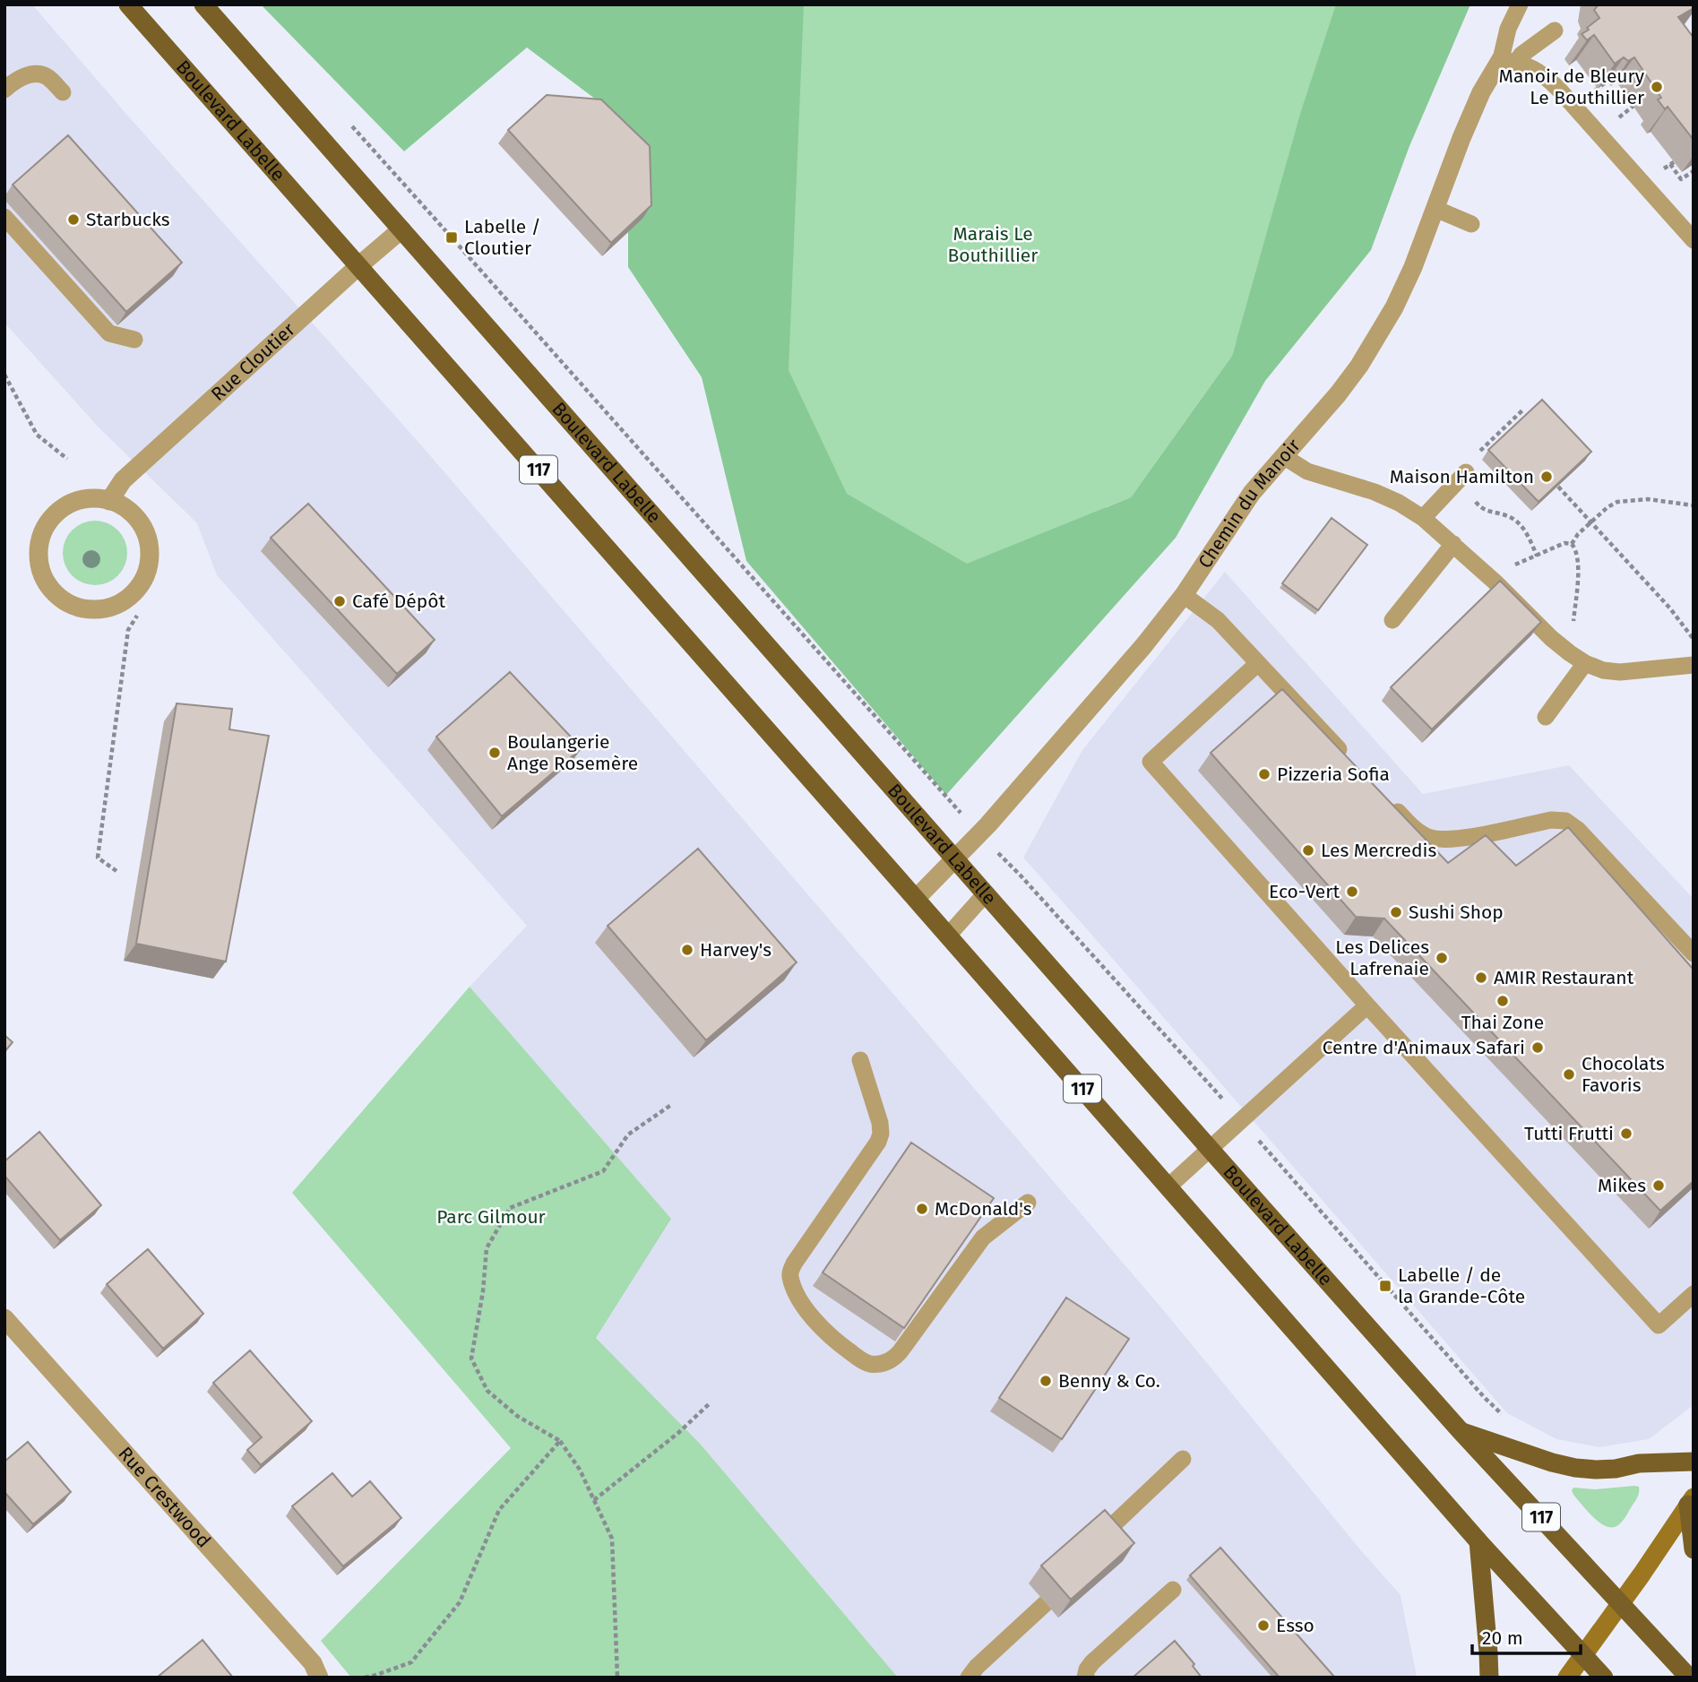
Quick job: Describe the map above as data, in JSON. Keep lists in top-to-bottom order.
{
  "streets": {
    "main road": ["Boulevard Labelle", "117"],
    "street": ["Rue Cloutier", "Chemin du Manoir", "Rue Crestwood"]
  },
  "crossings": [
    ["Boulevard Labelle", "Rue Cloutier"],
    ["Boulevard Labelle", "Chemin du Manoir"]
  ],
  "parks": ["Marais Le Bouthillier", "Parc Gilmour"],
  "places": {
    "other": [
      "Manoir de Bleury Le Bouthillier",
      "Starbucks",
      "Maison Hamilton",
      "Café Dépôt",
      "Boulangerie Ange Rosemère",
      "Pizzeria Sofia",
      "Les Mercredis",
      "Eco-Vert",
      "Sushi Shop",
      "Harvey's",
      "Les Delices Lafrenaie",
      "AMIR Restaurant",
      "Thai Zone",
      "Centre d'Animaux Safari",
      "Chocolats Favoris",
      "Tutti Frutti",
      "Mikes",
      "McDonald's",
      "Benny & Co.",
      "Esso"
    ],
    "transit": ["Labelle / Cloutier", "Labelle / de la Grande-Côte"]
  },
  "scale_bar": "20 m"
}
